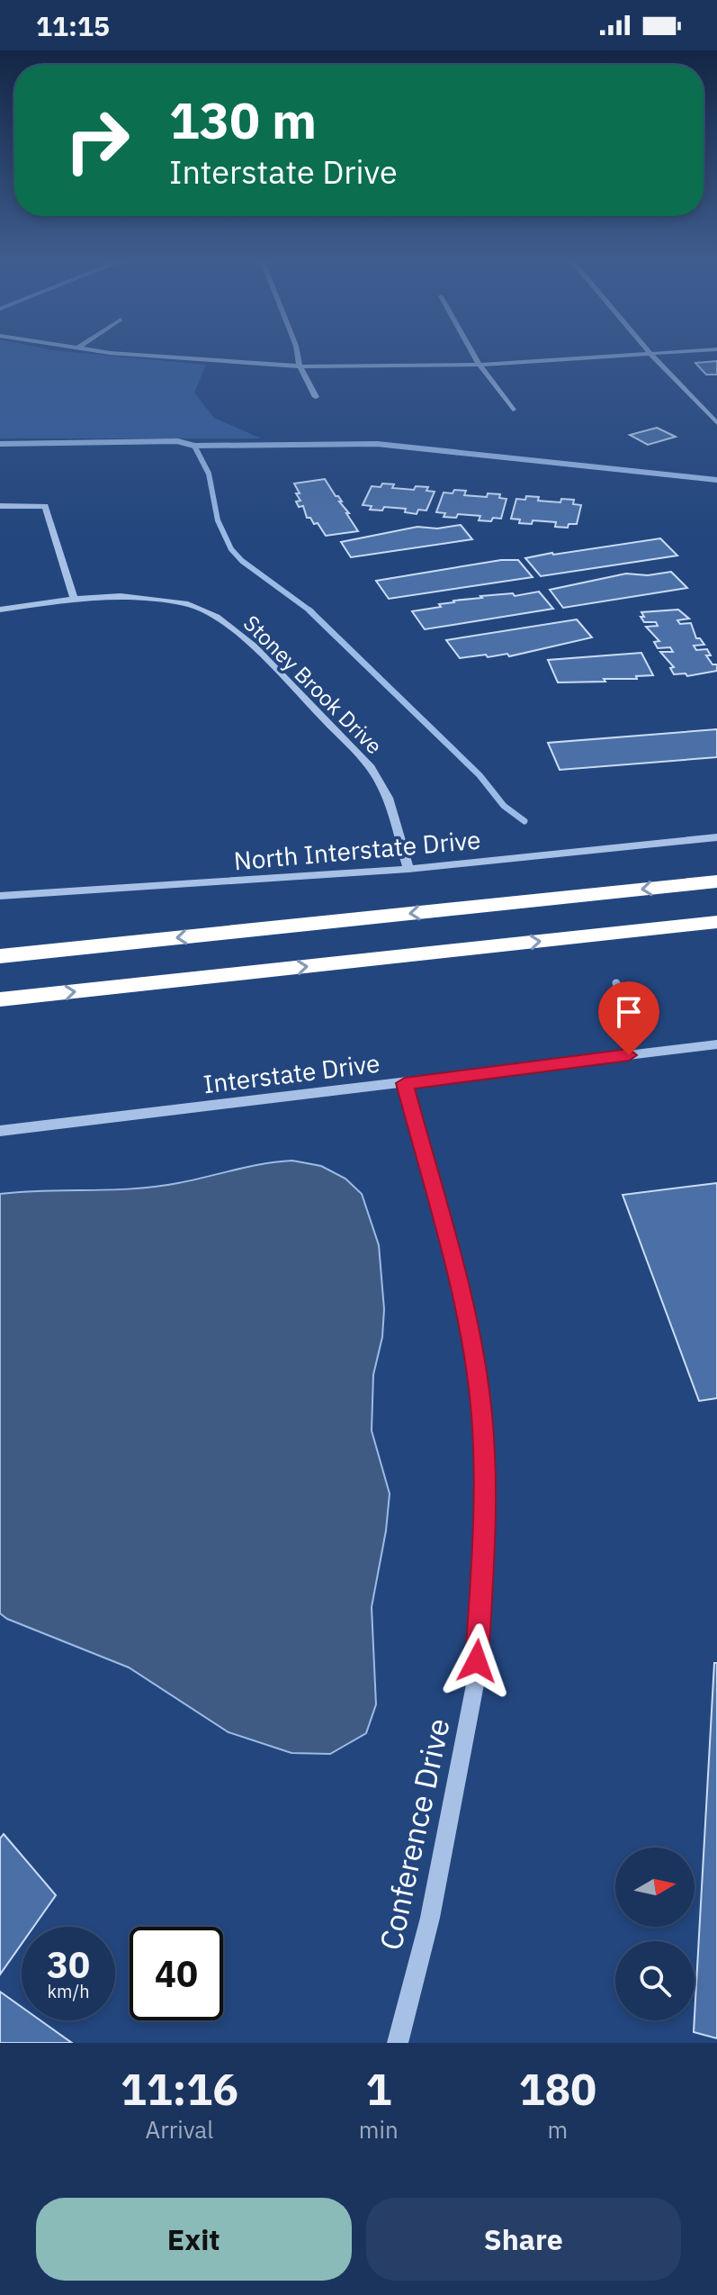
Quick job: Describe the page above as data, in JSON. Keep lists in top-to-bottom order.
{
  "streets": {
    "street": [
      "Stoney Brook Drive",
      "North Interstate Drive",
      "Interstate Drive",
      "Conference Drive"
    ]
  },
  "crossings": [
    ["Stoney Brook Drive", "North Interstate Drive"],
    ["Interstate Drive", "Conference Drive"]
  ],
  "north": "right",
  "page": {
    "status": "11:15",
    "turn": ["130 m", "Interstate Drive"],
    "speed": "30 km/h",
    "limit": "40",
    "eta": [
      "11:16",
      "Arrival",
      "1",
      "min",
      "180",
      "m"
    ],
    "buttons": ["Exit", "Share"]
  }
}
